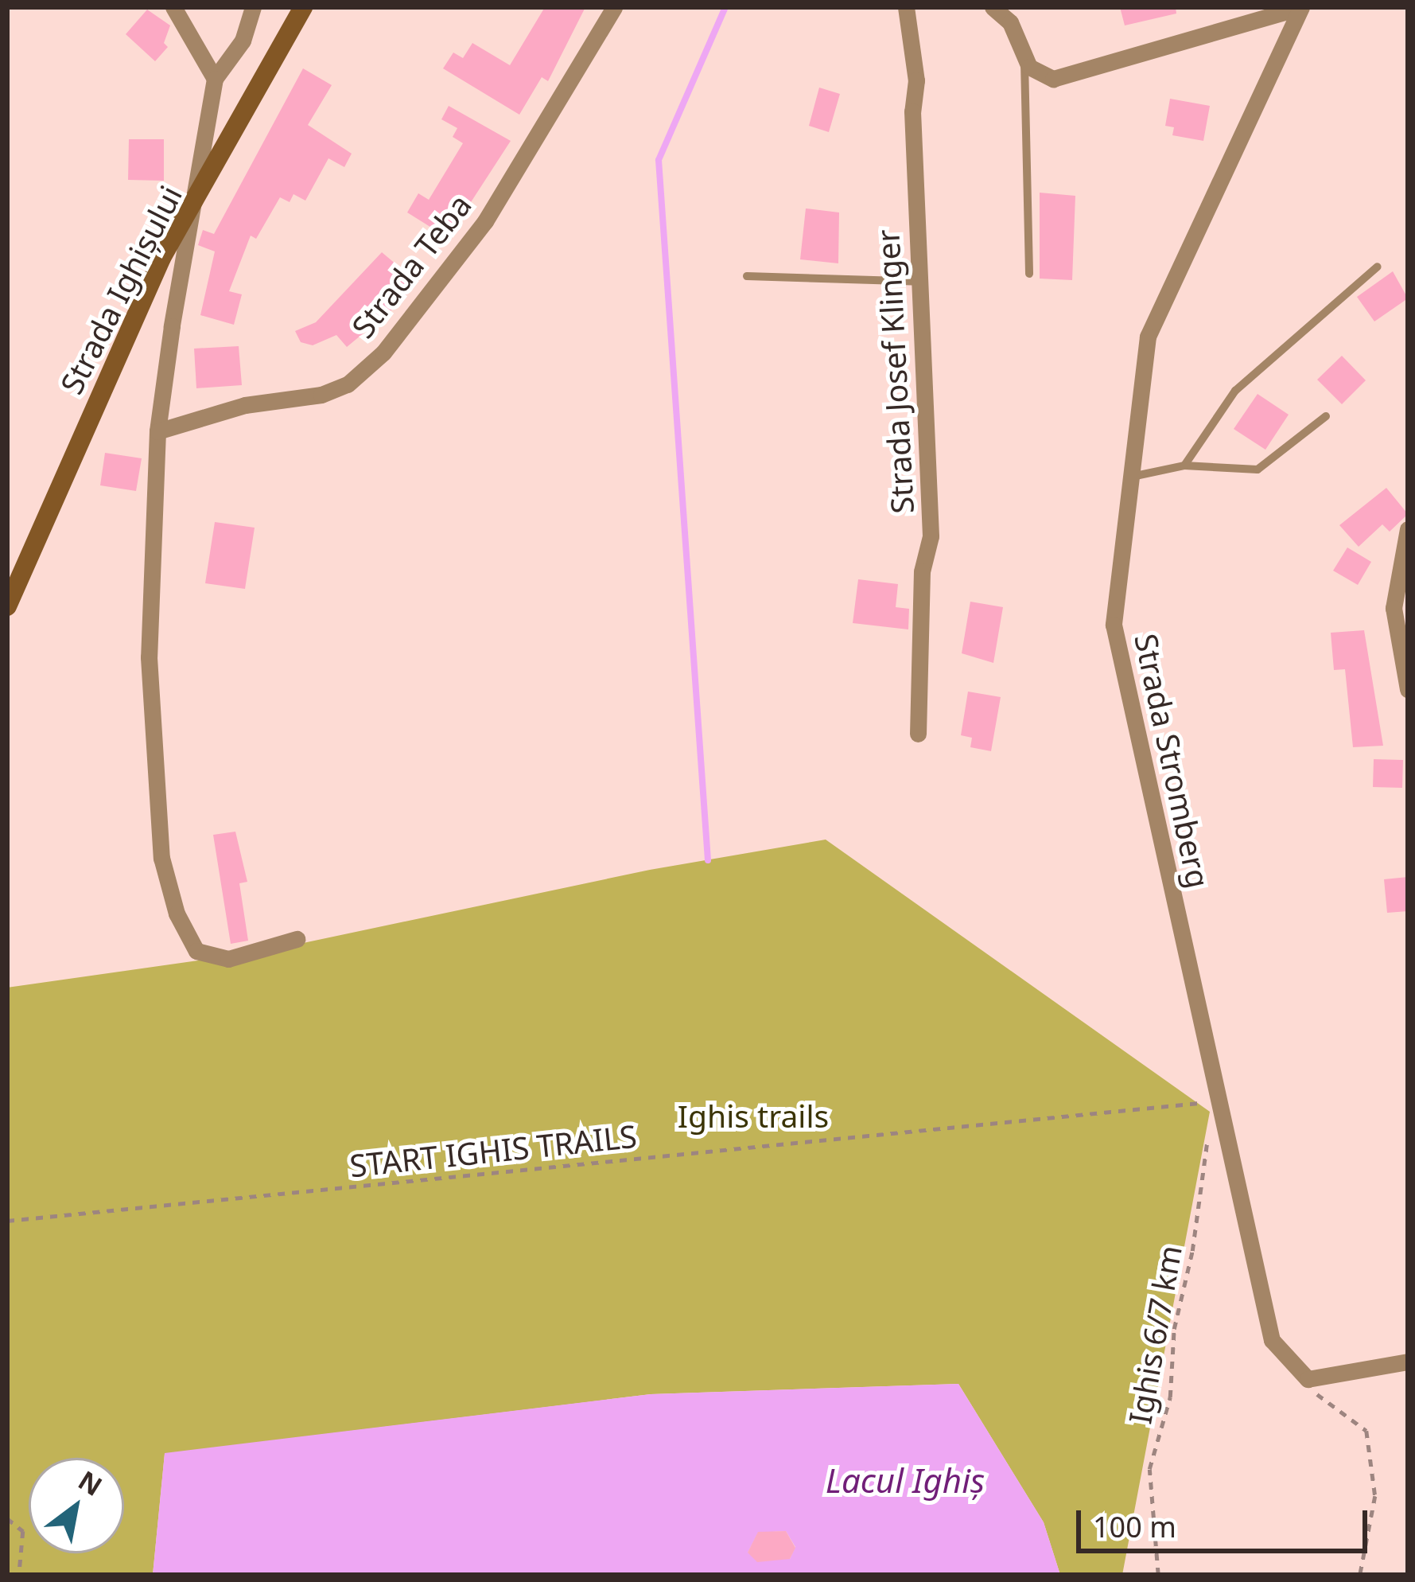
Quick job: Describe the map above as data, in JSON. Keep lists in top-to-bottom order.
{
  "streets": {
    "street": [
      "Strada Teba",
      "Strada Ighișului",
      "Strada Josef Klinger",
      "Strada Stromberg"
    ],
    "path": ["START IGHIS TRAILS", "Ighis 6/7 km"]
  },
  "water": ["Lacul Ighiș"],
  "parks": ["Ighis trails"],
  "scale_bar": "100 m",
  "north": "top right"
}
